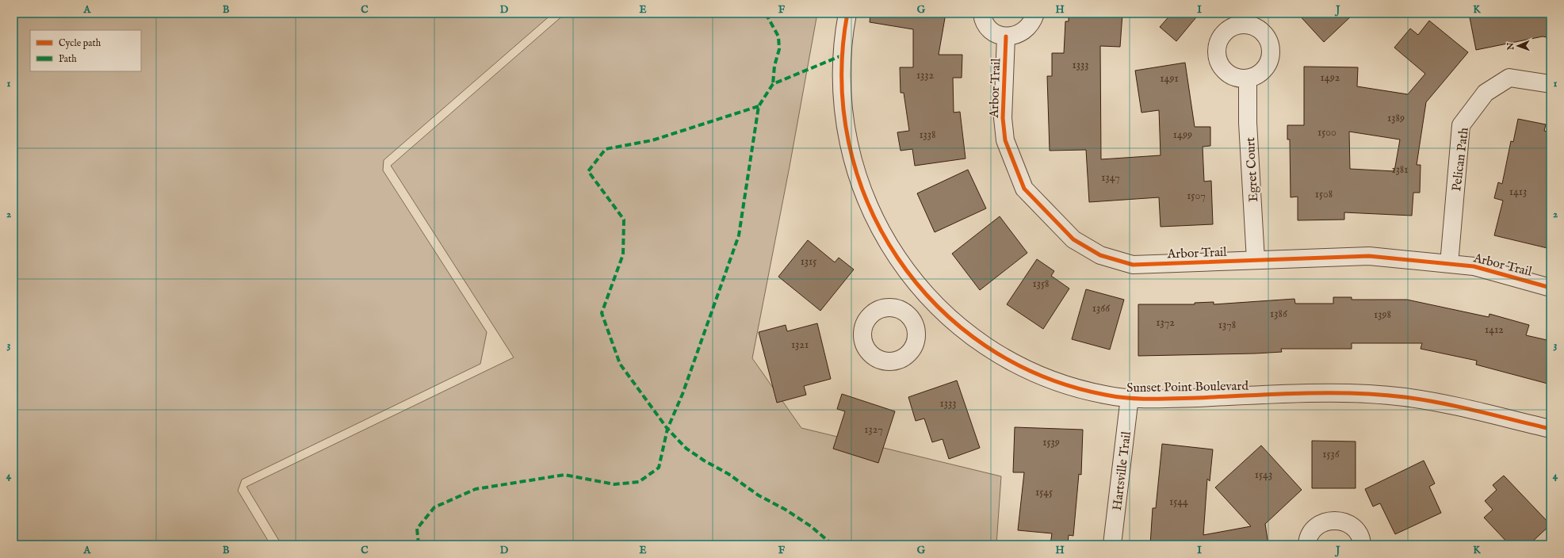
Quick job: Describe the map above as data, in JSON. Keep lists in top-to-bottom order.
{
  "streets": {
    "street": [
      "Arbor Trail",
      "Pelican Path",
      "Egret Court",
      "Sunset Point Boulevard",
      "Hartsville Trail"
    ]
  },
  "crossings": [
    ["Arbor Trail", "Pelican Path"],
    ["Arbor Trail", "Egret Court"],
    ["Sunset Point Boulevard", "Hartsville Trail"]
  ],
  "house_numbers": [
    "1333",
    "1332",
    "1492",
    "1491",
    "1389",
    "1500",
    "1338",
    "1499",
    "1381",
    "1347",
    "1413",
    "1508",
    "1507",
    "1315",
    "1358",
    "1366",
    "1386",
    "1398",
    "1372",
    "1378",
    "1412",
    "1321",
    "1333",
    "1327",
    "1539",
    "1536",
    "1543",
    "1545",
    "1544"
  ],
  "legend": ["Cycle path", "Path"],
  "north": "left",
  "grid": {
    "columns": [
      "A",
      "B",
      "C",
      "D",
      "E",
      "F",
      "G",
      "H",
      "I",
      "J",
      "K"
    ],
    "rows": [
      "1",
      "2",
      "3",
      "4"
    ]
  }
}
